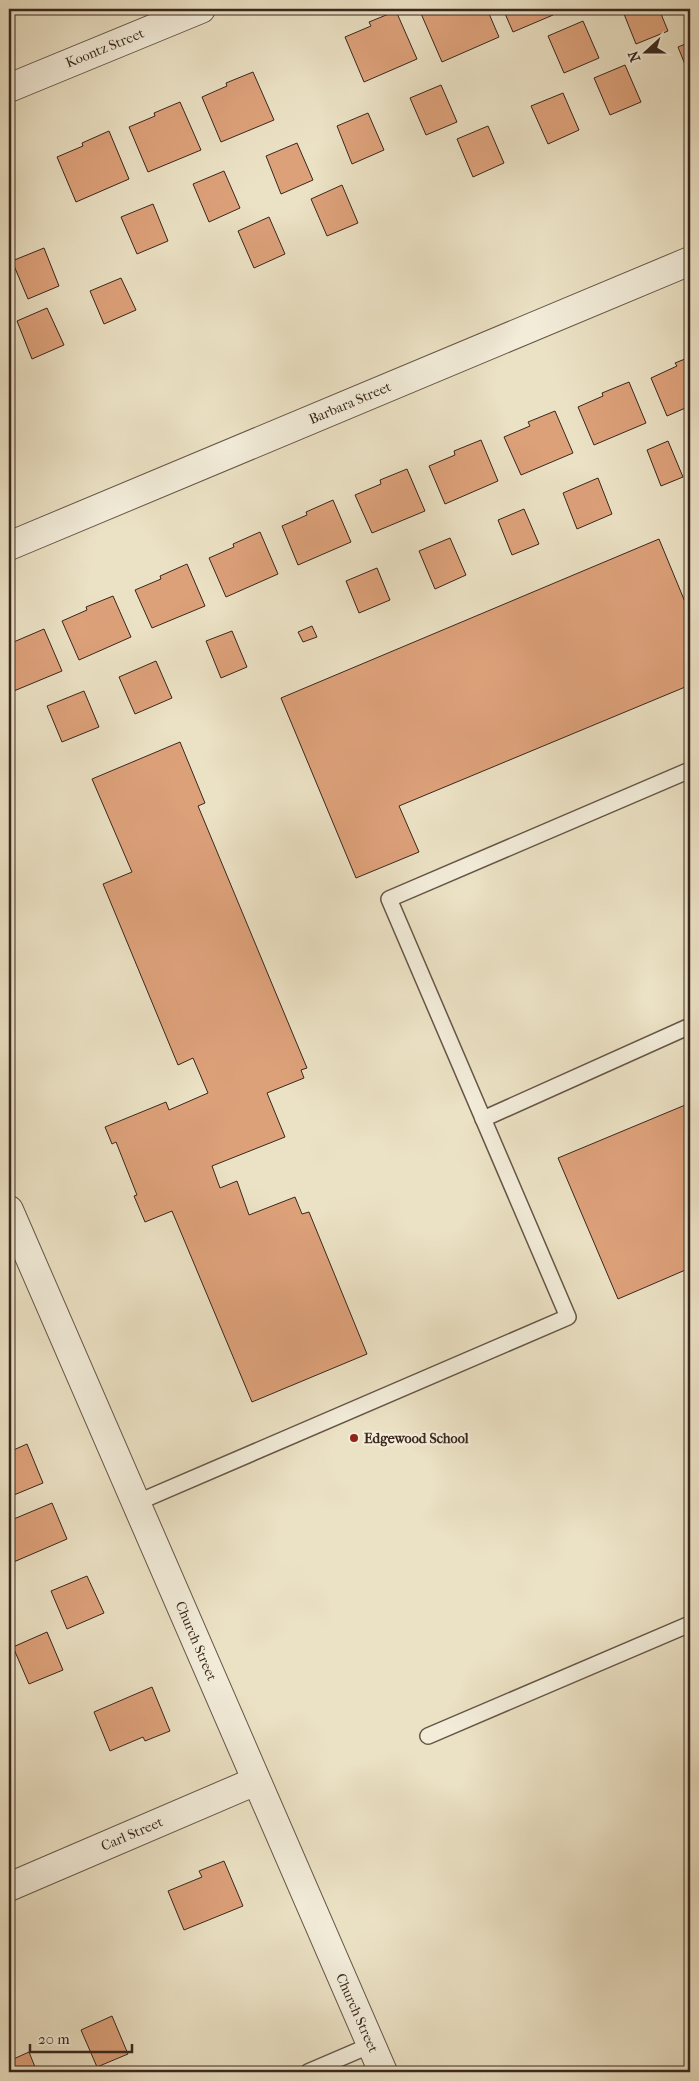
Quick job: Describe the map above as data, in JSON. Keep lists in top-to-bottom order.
{
  "streets": {
    "street": [
      "Koontz Street",
      "Barbara Street",
      "Church Street",
      "Carl Street"
    ]
  },
  "crossings": [
    ["Church Street", "Carl Street"]
  ],
  "places": ["Edgewood School"],
  "scale_bar": "20 m",
  "north": "left"
}
